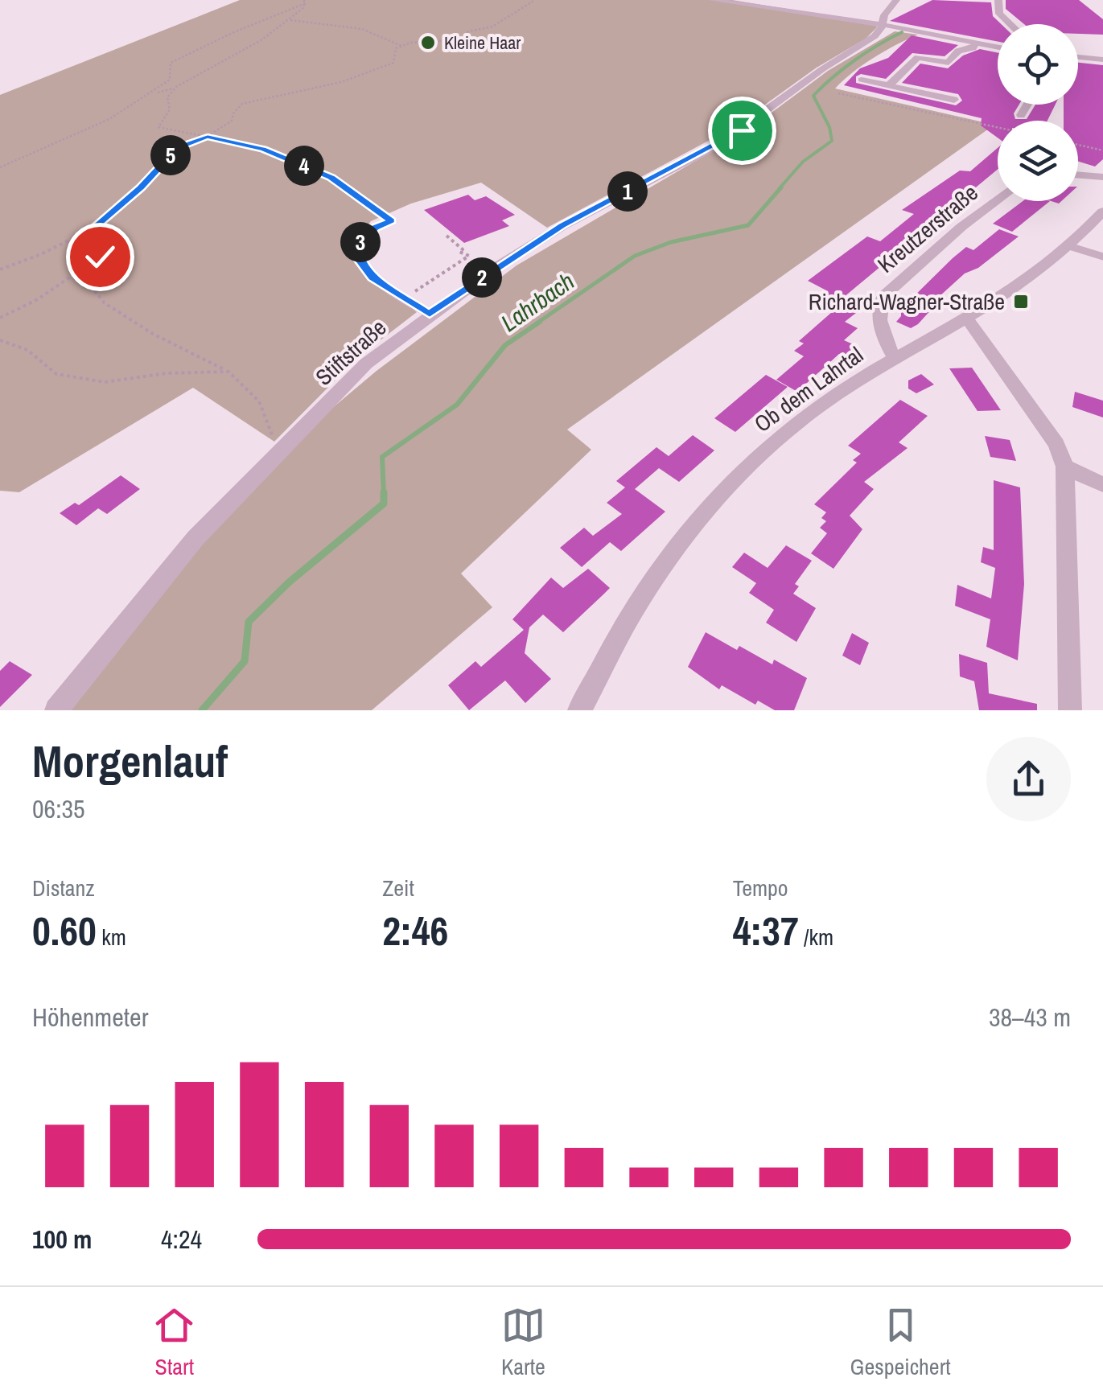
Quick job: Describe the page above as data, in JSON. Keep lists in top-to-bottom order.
{
  "streets": {
    "street": ["Kreutzerstraße", "Stiftstraße", "Ob dem Lahrtal"]
  },
  "crossings": [
    ["Kreutzerstraße", "Ob dem Lahrtal"]
  ],
  "water": ["Lahrbach"],
  "places": {
    "other": ["Kleine Haar"],
    "transit": ["Richard-Wagner-Straße"]
  },
  "page": {
    "pins": [
      "5",
      "4",
      "1",
      "3",
      "2"
    ],
    "heading": ["Morgenlauf", "06:35"],
    "stats": [
      ["Distanz", "0.60 km"],
      ["Zeit", "2:46"],
      ["Tempo", "4:37 /km"]
    ],
    "chart": ["Höhenmeter", "38–43 m"],
    "list": [
      {
        "name": "100 m",
        "note": "4:24"
      }
    ],
    "tabs": ["Start", "Karte", "Gespeichert"]
  }
}
